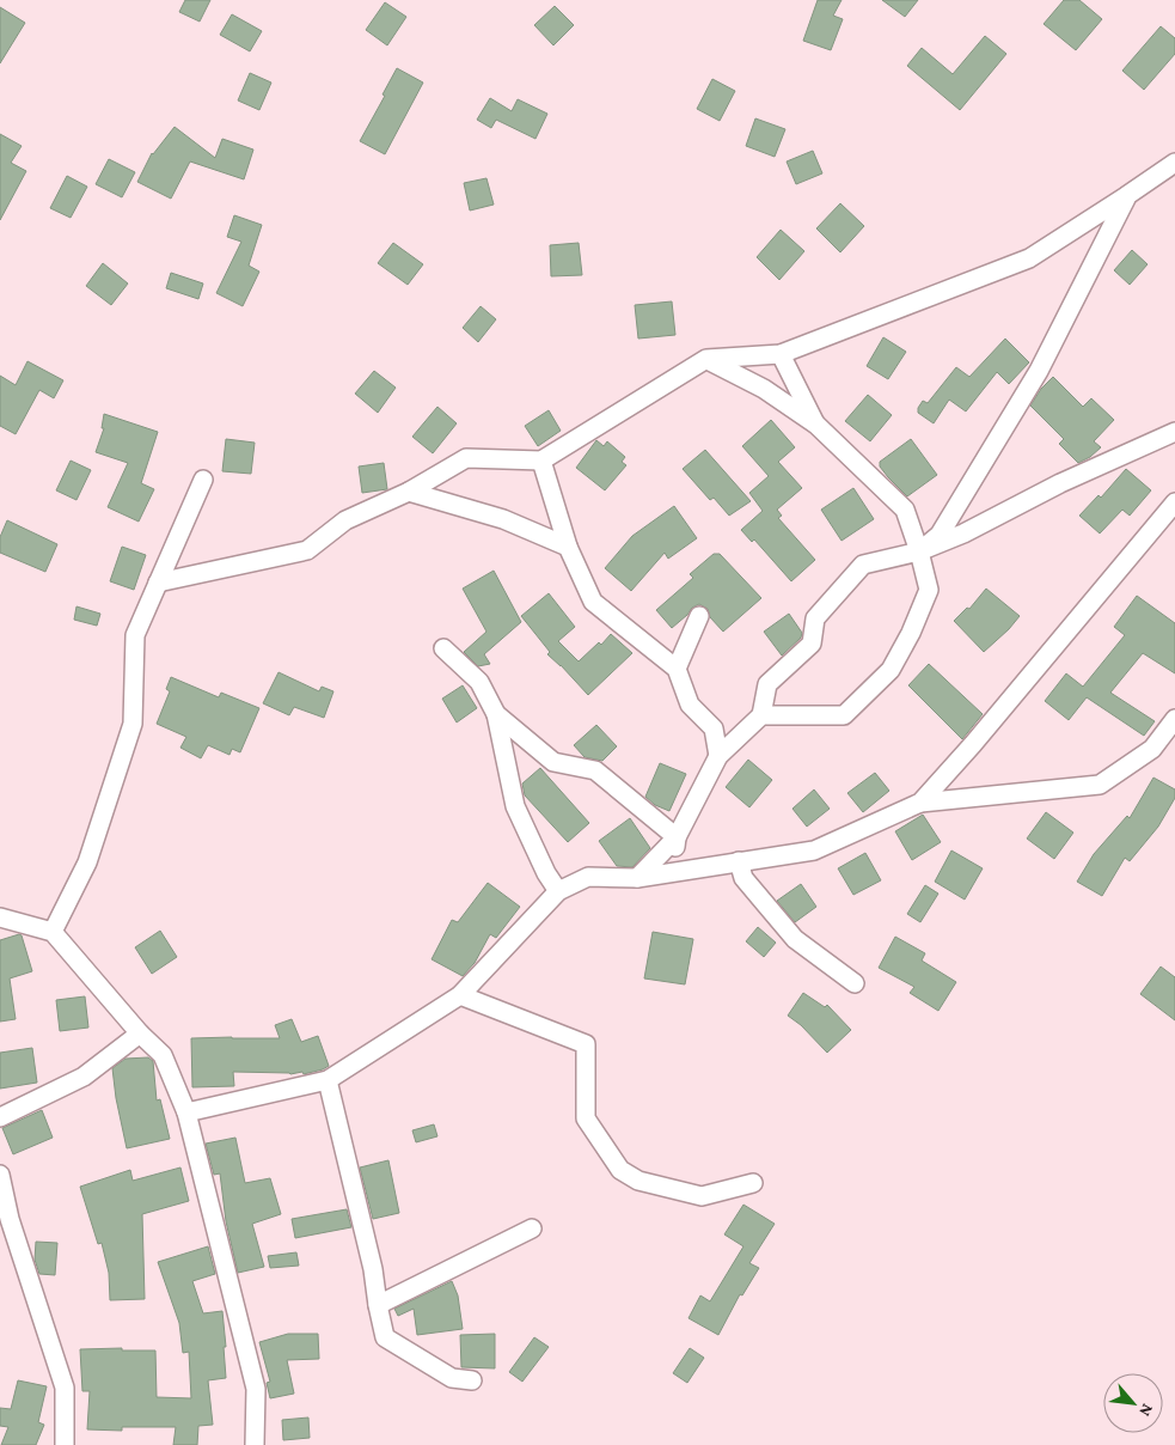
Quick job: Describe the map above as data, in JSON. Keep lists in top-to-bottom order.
{
  "north": "bottom right"
}
